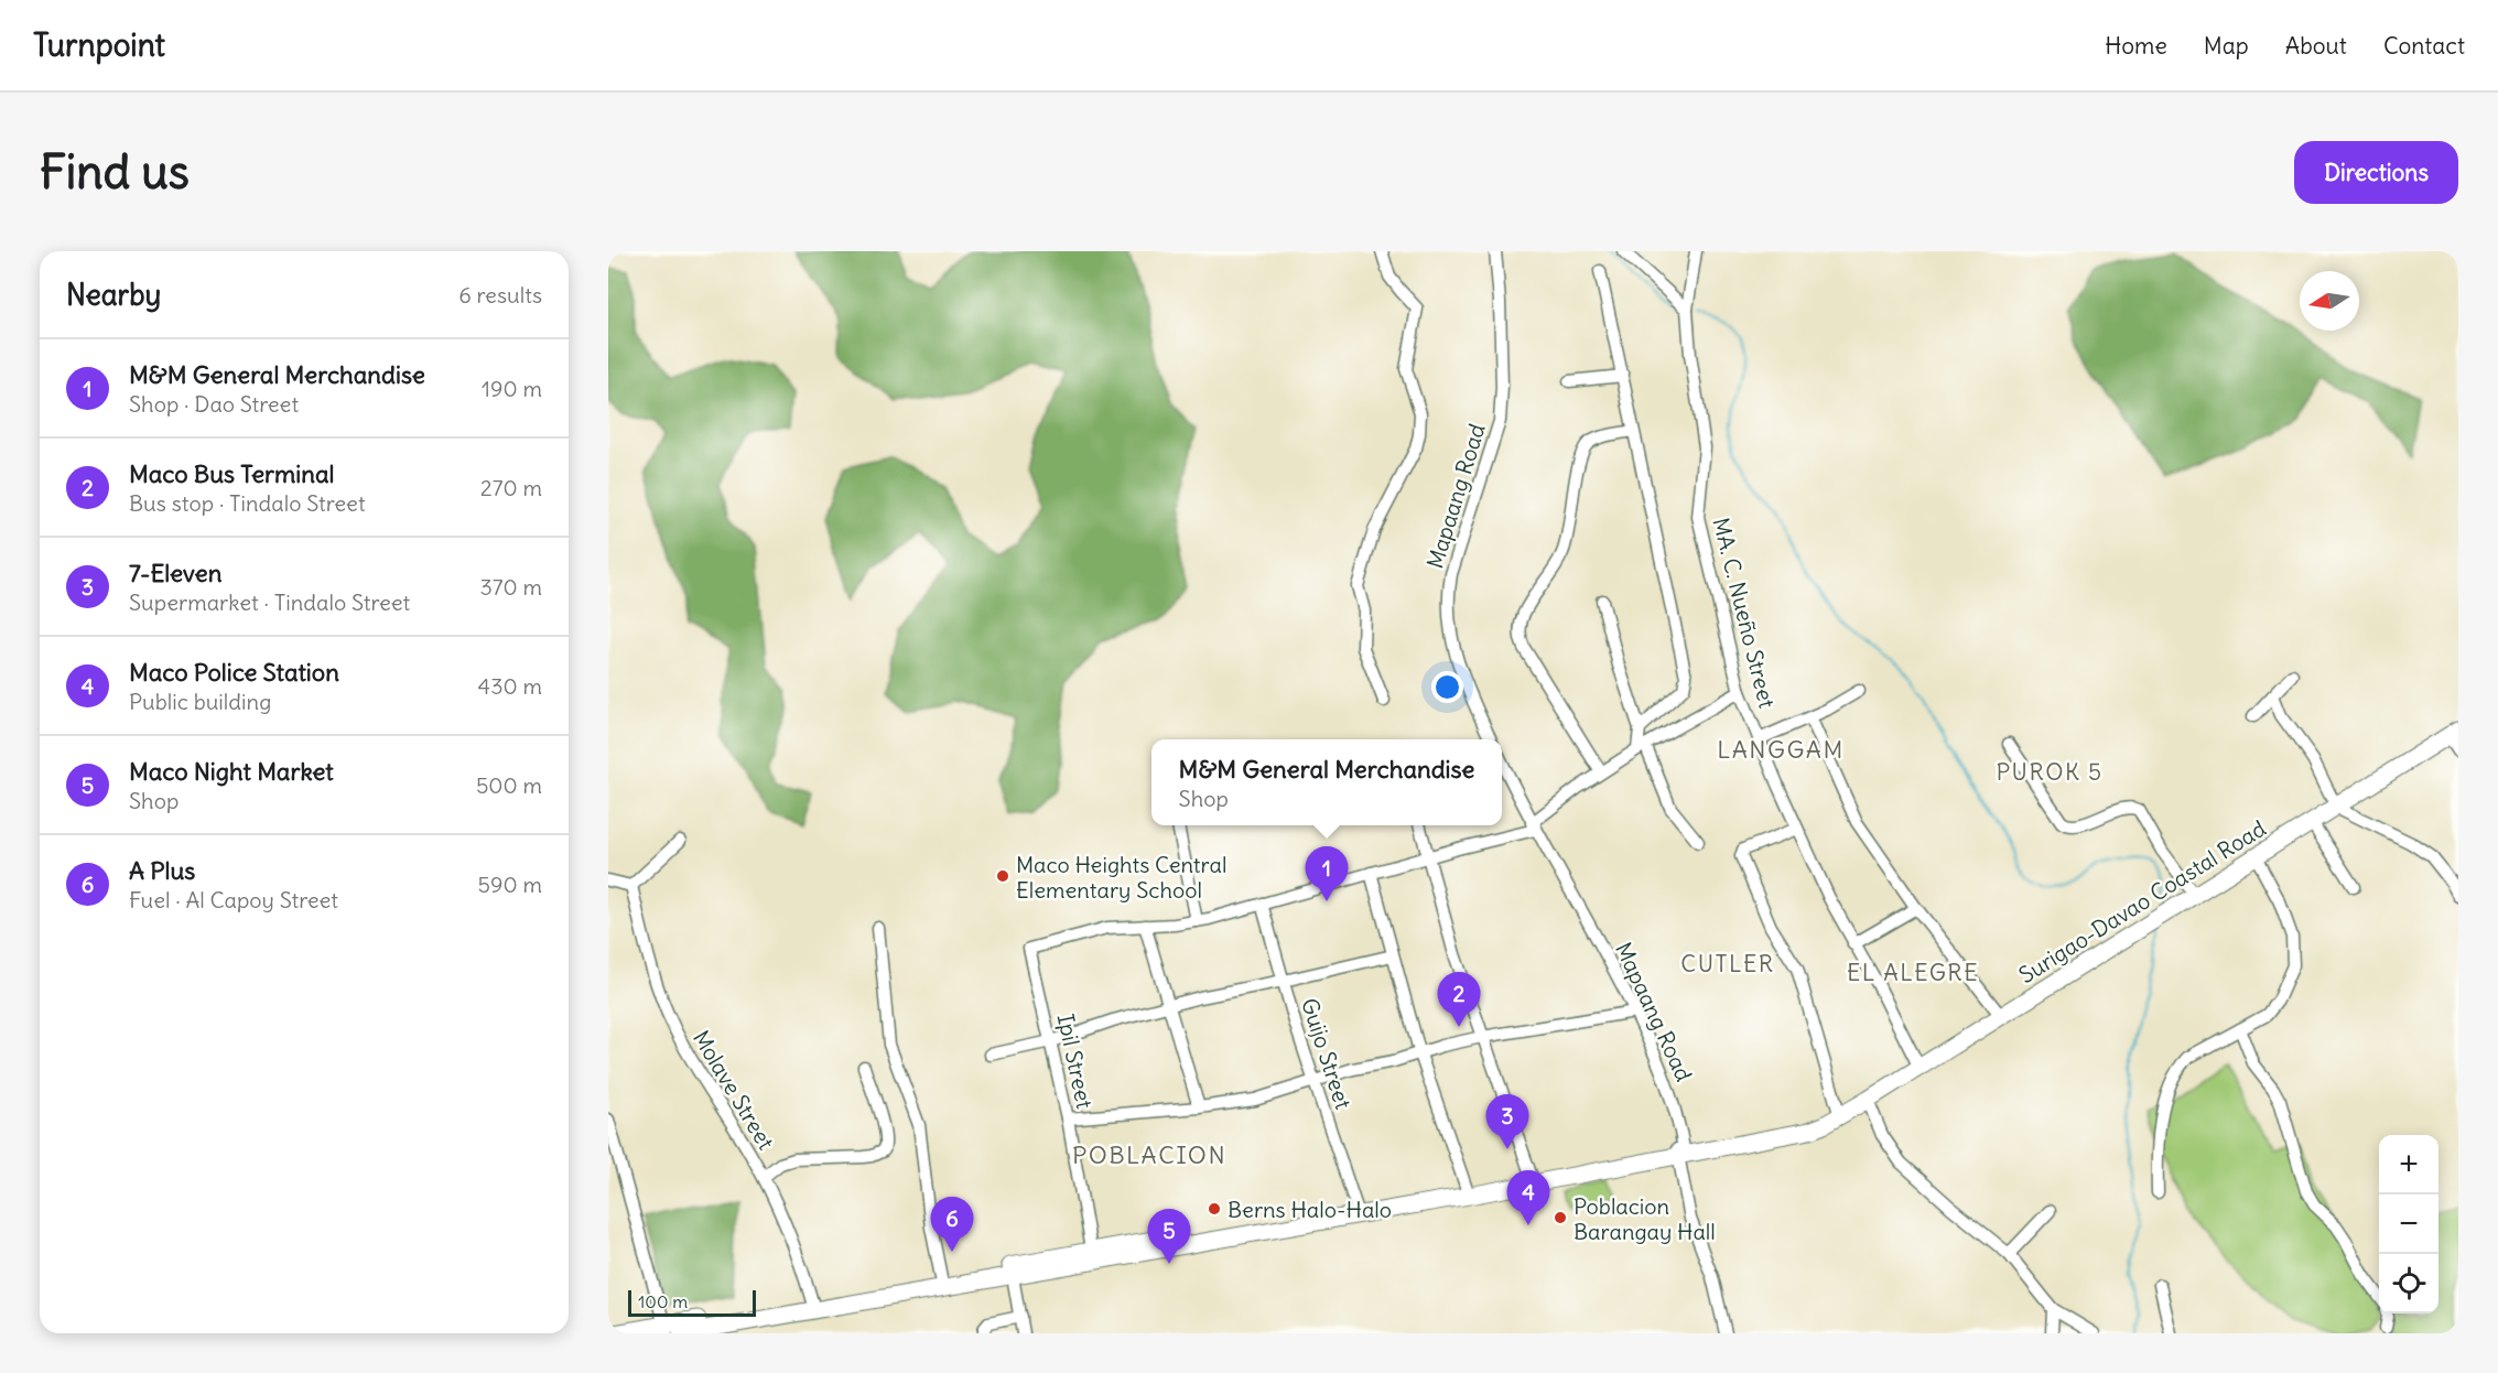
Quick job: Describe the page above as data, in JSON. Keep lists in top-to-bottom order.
{
  "streets": {
    "highway": ["Surigao-Davao Coastal Road"],
    "street": [
      "Mapaang Road",
      "MA. C. Nueño Street",
      "Guijo Street",
      "Ipil Street",
      "Molave Street"
    ]
  },
  "crossings": [
    ["Mapaang Road", "Surigao-Davao Coastal Road"],
    ["MA. C. Nueño Street", "Surigao-Davao Coastal Road"],
    ["Surigao-Davao Coastal Road", "Guijo Street"],
    ["Surigao-Davao Coastal Road", "Ipil Street"],
    ["Surigao-Davao Coastal Road", "Molave Street"]
  ],
  "districts": [
    "LANGGAM",
    "PUROK 5",
    "CUTLER",
    "EL ALEGRE",
    "POBLACION"
  ],
  "places": ["Maco Heights Central Elementary School", "Berns Halo-Halo", "Poblacion Barangay Hall"],
  "scale_bar": "100 m",
  "north": "left",
  "page": {
    "header": "Turnpoint",
    "nav": [
      "Home",
      "Map",
      "About",
      "Contact"
    ],
    "buttons": "Directions",
    "title": "Find us",
    "heading": ["Nearby", "6 results"],
    "list": [
      {
        "mark": "1",
        "name": "M&M General Merchandise",
        "note": "Shop · Dao Street",
        "value": "190 m"
      },
      {
        "mark": "2",
        "name": "Maco Bus Terminal",
        "note": "Bus stop · Tindalo Street",
        "value": "270 m"
      },
      {
        "mark": "3",
        "name": "7-Eleven",
        "note": "Supermarket · Tindalo Street",
        "value": "370 m"
      },
      {
        "mark": "4",
        "name": "Maco Police Station",
        "note": "Public building",
        "value": "430 m"
      },
      {
        "mark": "5",
        "name": "Maco Night Market",
        "note": "Shop",
        "value": "500 m"
      },
      {
        "mark": "6",
        "name": "A Plus",
        "note": "Fuel · Al Capoy Street",
        "value": "590 m"
      }
    ],
    "popup": ["M&M General Merchandise", "Shop"],
    "pins": [
      "1",
      "2",
      "3",
      "4",
      "6",
      "5"
    ],
    "map_buttons": ["+", "−"],
    "scale": "100 m"
  }
}
